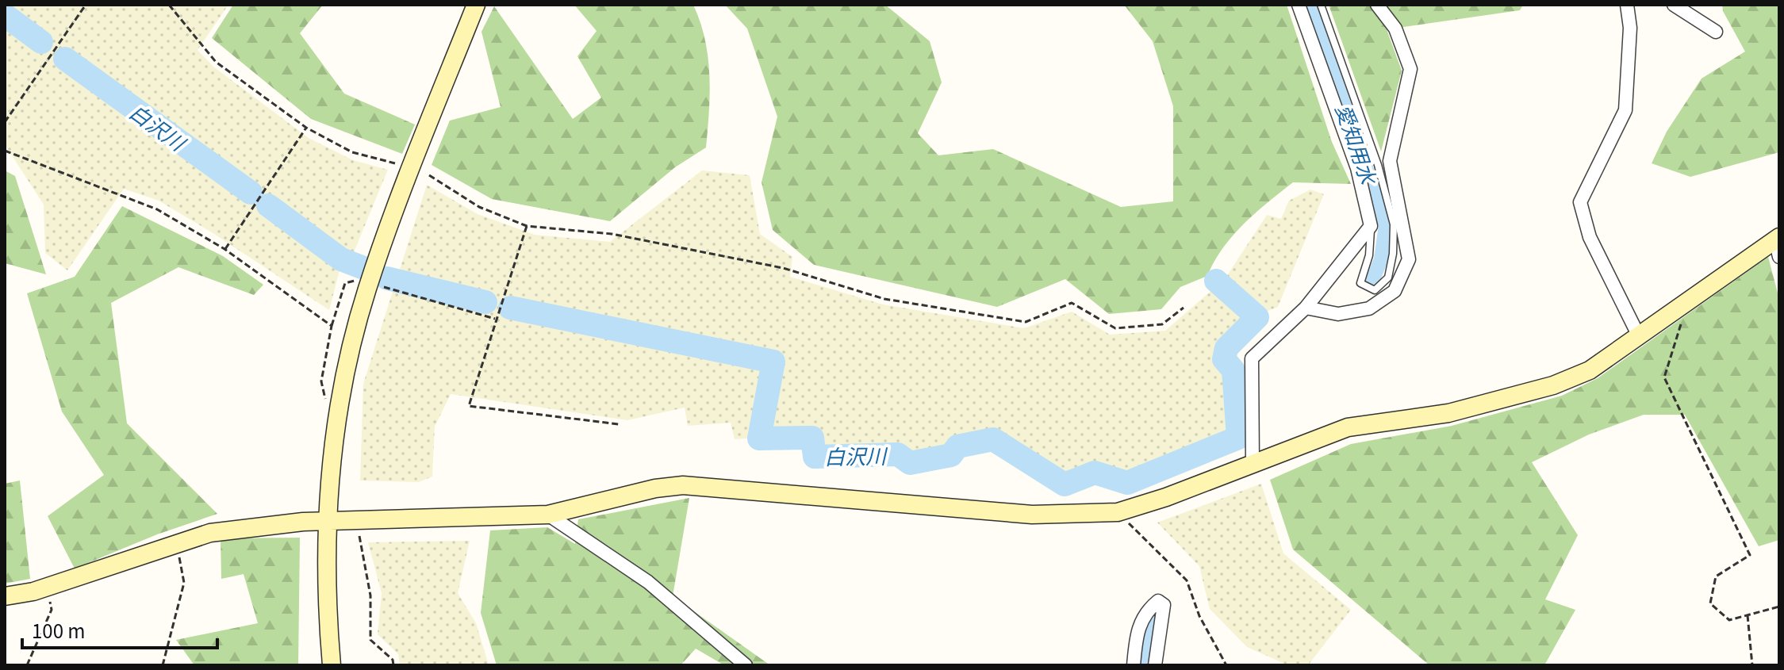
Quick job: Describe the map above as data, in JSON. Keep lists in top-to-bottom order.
{
  "water": ["白沢川", "愛知用水"],
  "scale_bar": "100 m"
}
